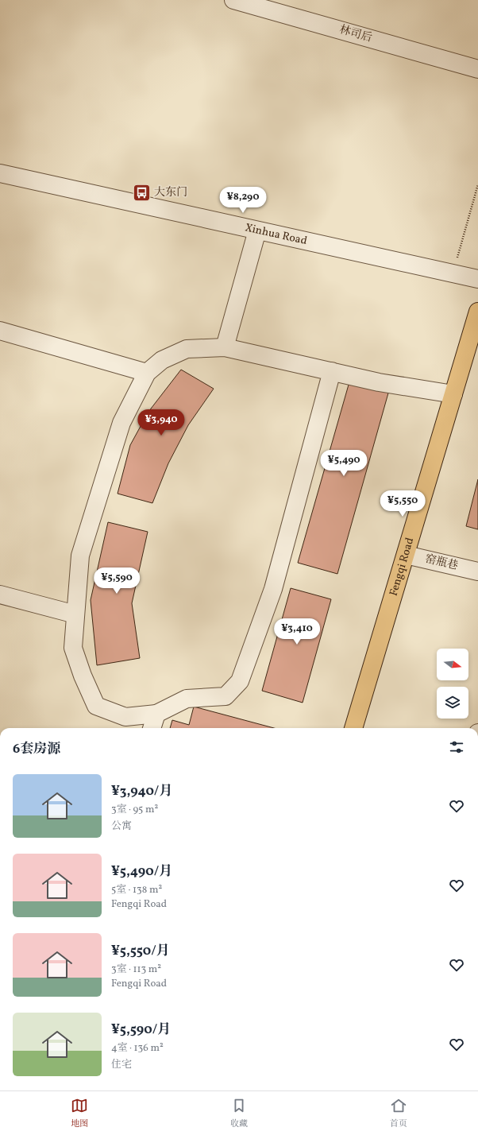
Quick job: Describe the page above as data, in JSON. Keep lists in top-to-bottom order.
{
  "streets": {
    "main road": ["Fengqi Road"],
    "street": ["林司后", "Xinhua Road", "窑瓶巷"]
  },
  "crossings": [
    ["窑瓶巷", "Fengqi Road"]
  ],
  "places": {
    "bus stop": ["大东门"]
  },
  "north": "right",
  "page": {
    "price": [
      "¥8,290",
      "¥3,940",
      "¥5,490",
      "¥5,550",
      "¥5,590",
      "¥3,410"
    ],
    "heading": "6套房源",
    "list": [
      {
        "name": "¥3,940/月",
        "note": "3室 · 95 m² · 公寓"
      },
      {
        "name": "¥5,490/月",
        "note": "5室 · 138 m² · Fengqi Road"
      },
      {
        "name": "¥5,550/月",
        "note": "3室 · 113 m² · Fengqi Road"
      },
      {
        "name": "¥5,590/月",
        "note": "4室 · 136 m² · 住宅"
      }
    ],
    "tabs": ["地图", "收藏", "首页"]
  }
}
